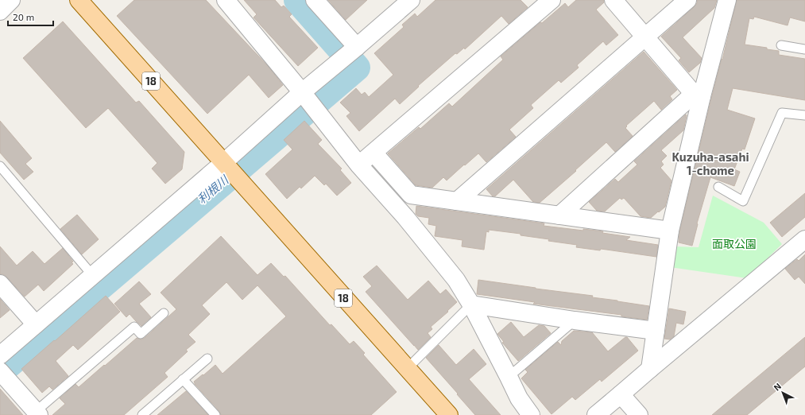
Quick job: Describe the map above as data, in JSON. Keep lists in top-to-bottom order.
{
  "streets": {
    "main road": ["18"]
  },
  "districts": ["Kuzuha-asahi 1-chome"],
  "water": ["利根川"],
  "parks": ["面取公園"],
  "scale_bar": "20 m",
  "north": "top left"
}
